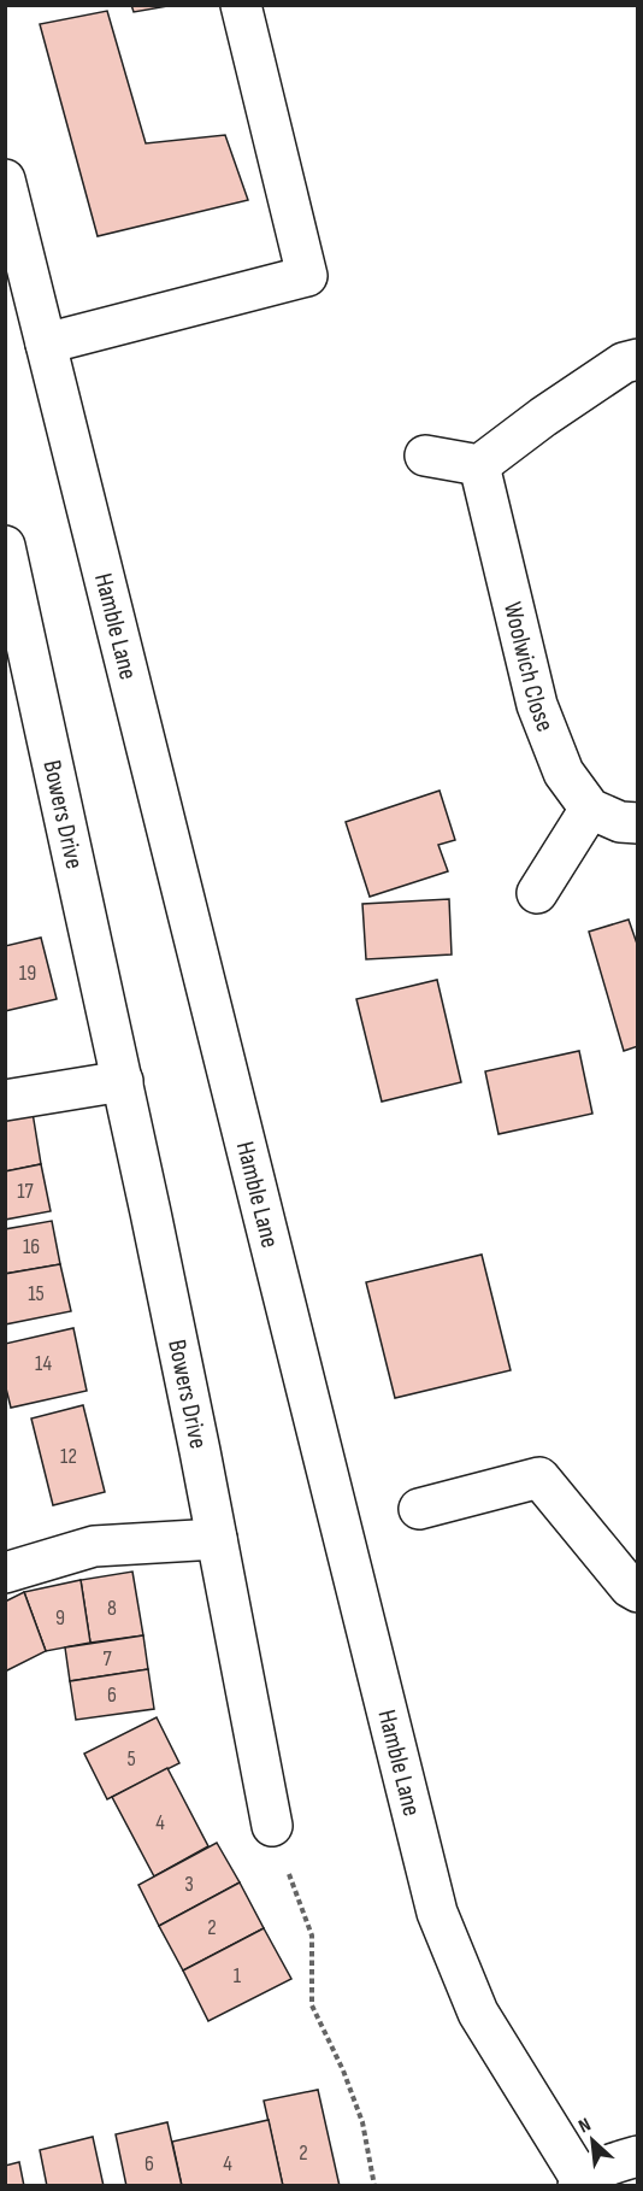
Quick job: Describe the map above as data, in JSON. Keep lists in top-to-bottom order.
{
  "streets": {
    "street": ["Hamble Lane", "Woolwich Close", "Bowers Drive"]
  },
  "house_numbers": [
    "19",
    "17",
    "16",
    "15",
    "14",
    "12",
    "8",
    "9",
    "7",
    "6",
    "5",
    "4",
    "3",
    "2",
    "1",
    "2",
    "6",
    "4"
  ],
  "north": "top left"
}
